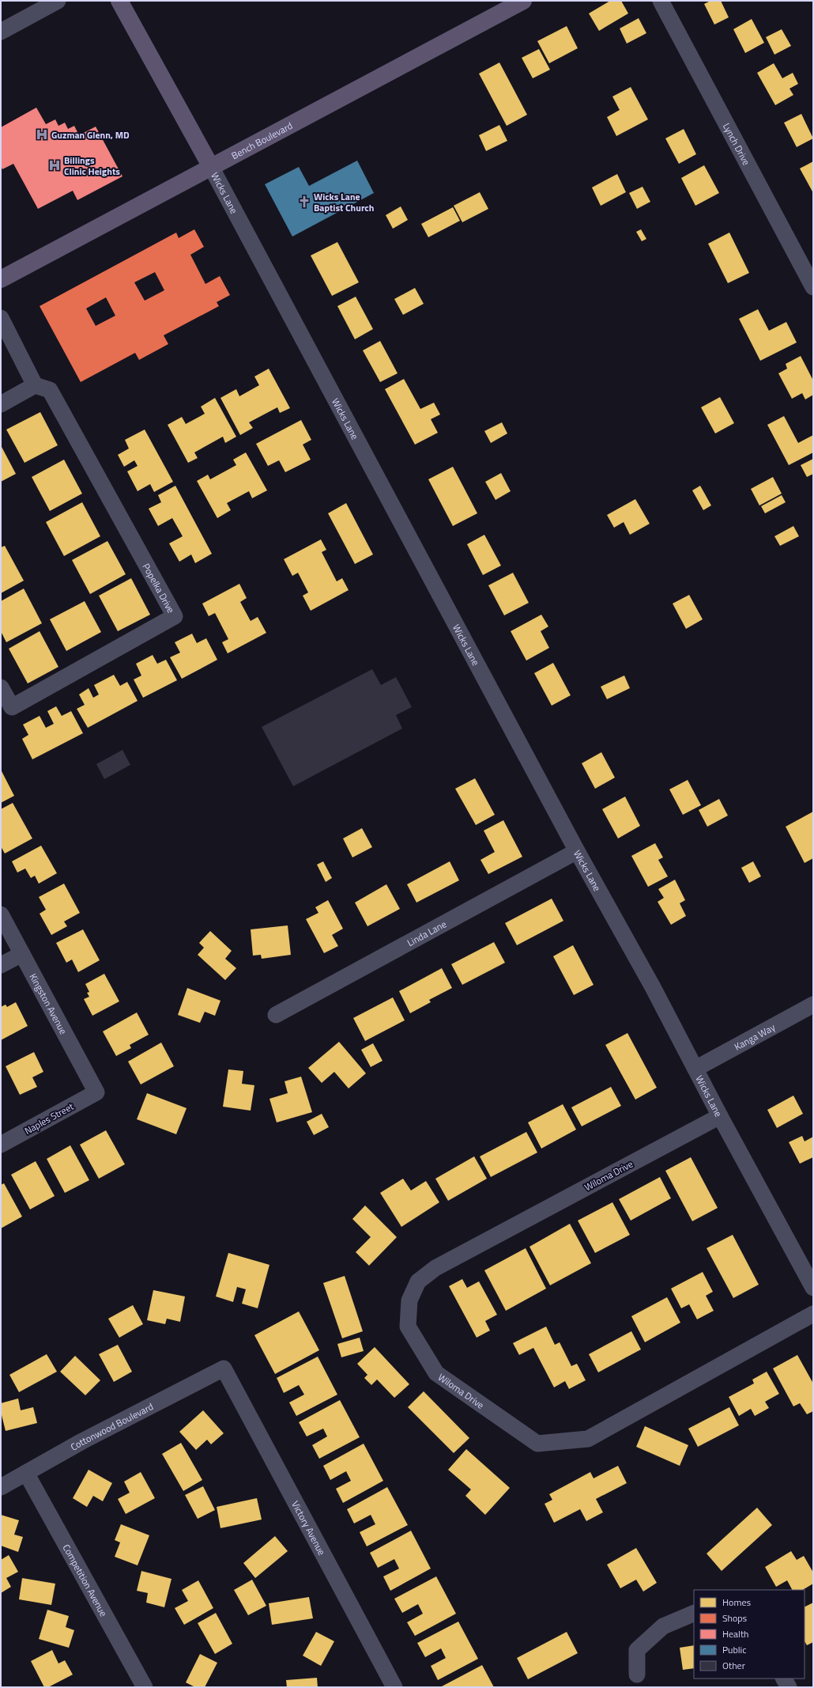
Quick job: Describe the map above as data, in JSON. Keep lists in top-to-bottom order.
{
  "streets": {
    "main road": ["Bench Boulevard", "Wicks Lane"],
    "street": [
      "Lynch Drive",
      "Popelka Drive",
      "Linda Lane",
      "Kingston Avenue",
      "Kanga Way",
      "Naples Street",
      "Wiloma Drive",
      "Cottonwood Boulevard",
      "Victory Avenue",
      "Competition Avenue"
    ]
  },
  "crossings": [
    ["Bench Boulevard", "Wicks Lane"],
    ["Wicks Lane", "Linda Lane"],
    ["Wicks Lane", "Kanga Way"],
    ["Wicks Lane", "Wiloma Drive"],
    ["Kingston Avenue", "Naples Street"],
    ["Cottonwood Boulevard", "Victory Avenue"],
    ["Cottonwood Boulevard", "Competition Avenue"]
  ],
  "places": {
    "hospital": ["Guzman Glenn, MD", "Billings Clinic Heights"],
    "church": ["Wicks Lane Baptist Church"]
  },
  "legend": [
    "Homes",
    "Shops",
    "Health",
    "Public",
    "Other"
  ]
}
